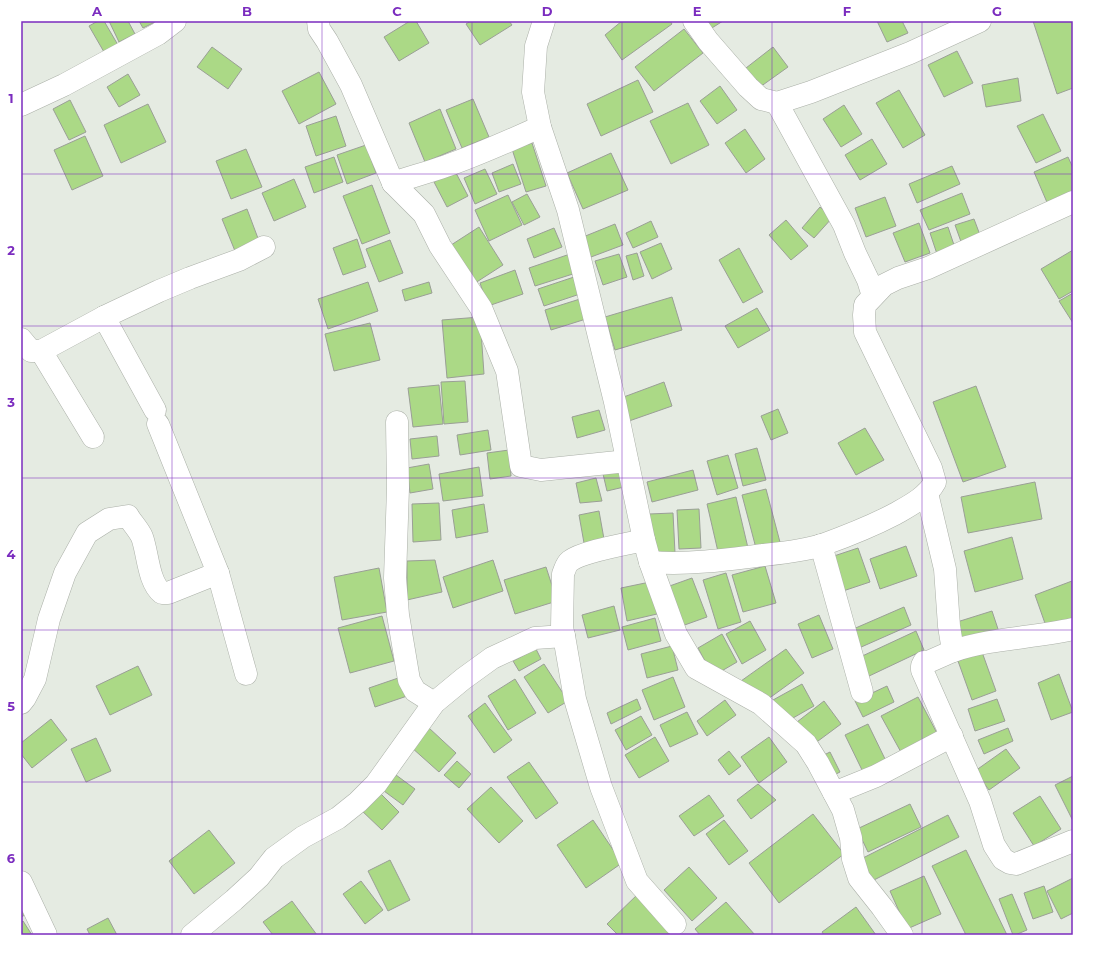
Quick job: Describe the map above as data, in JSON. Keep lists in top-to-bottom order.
{
  "grid": {
    "columns": [
      "A",
      "B",
      "C",
      "D",
      "E",
      "F",
      "G"
    ],
    "rows": [
      "1",
      "2",
      "3",
      "4",
      "5",
      "6"
    ]
  }
}
